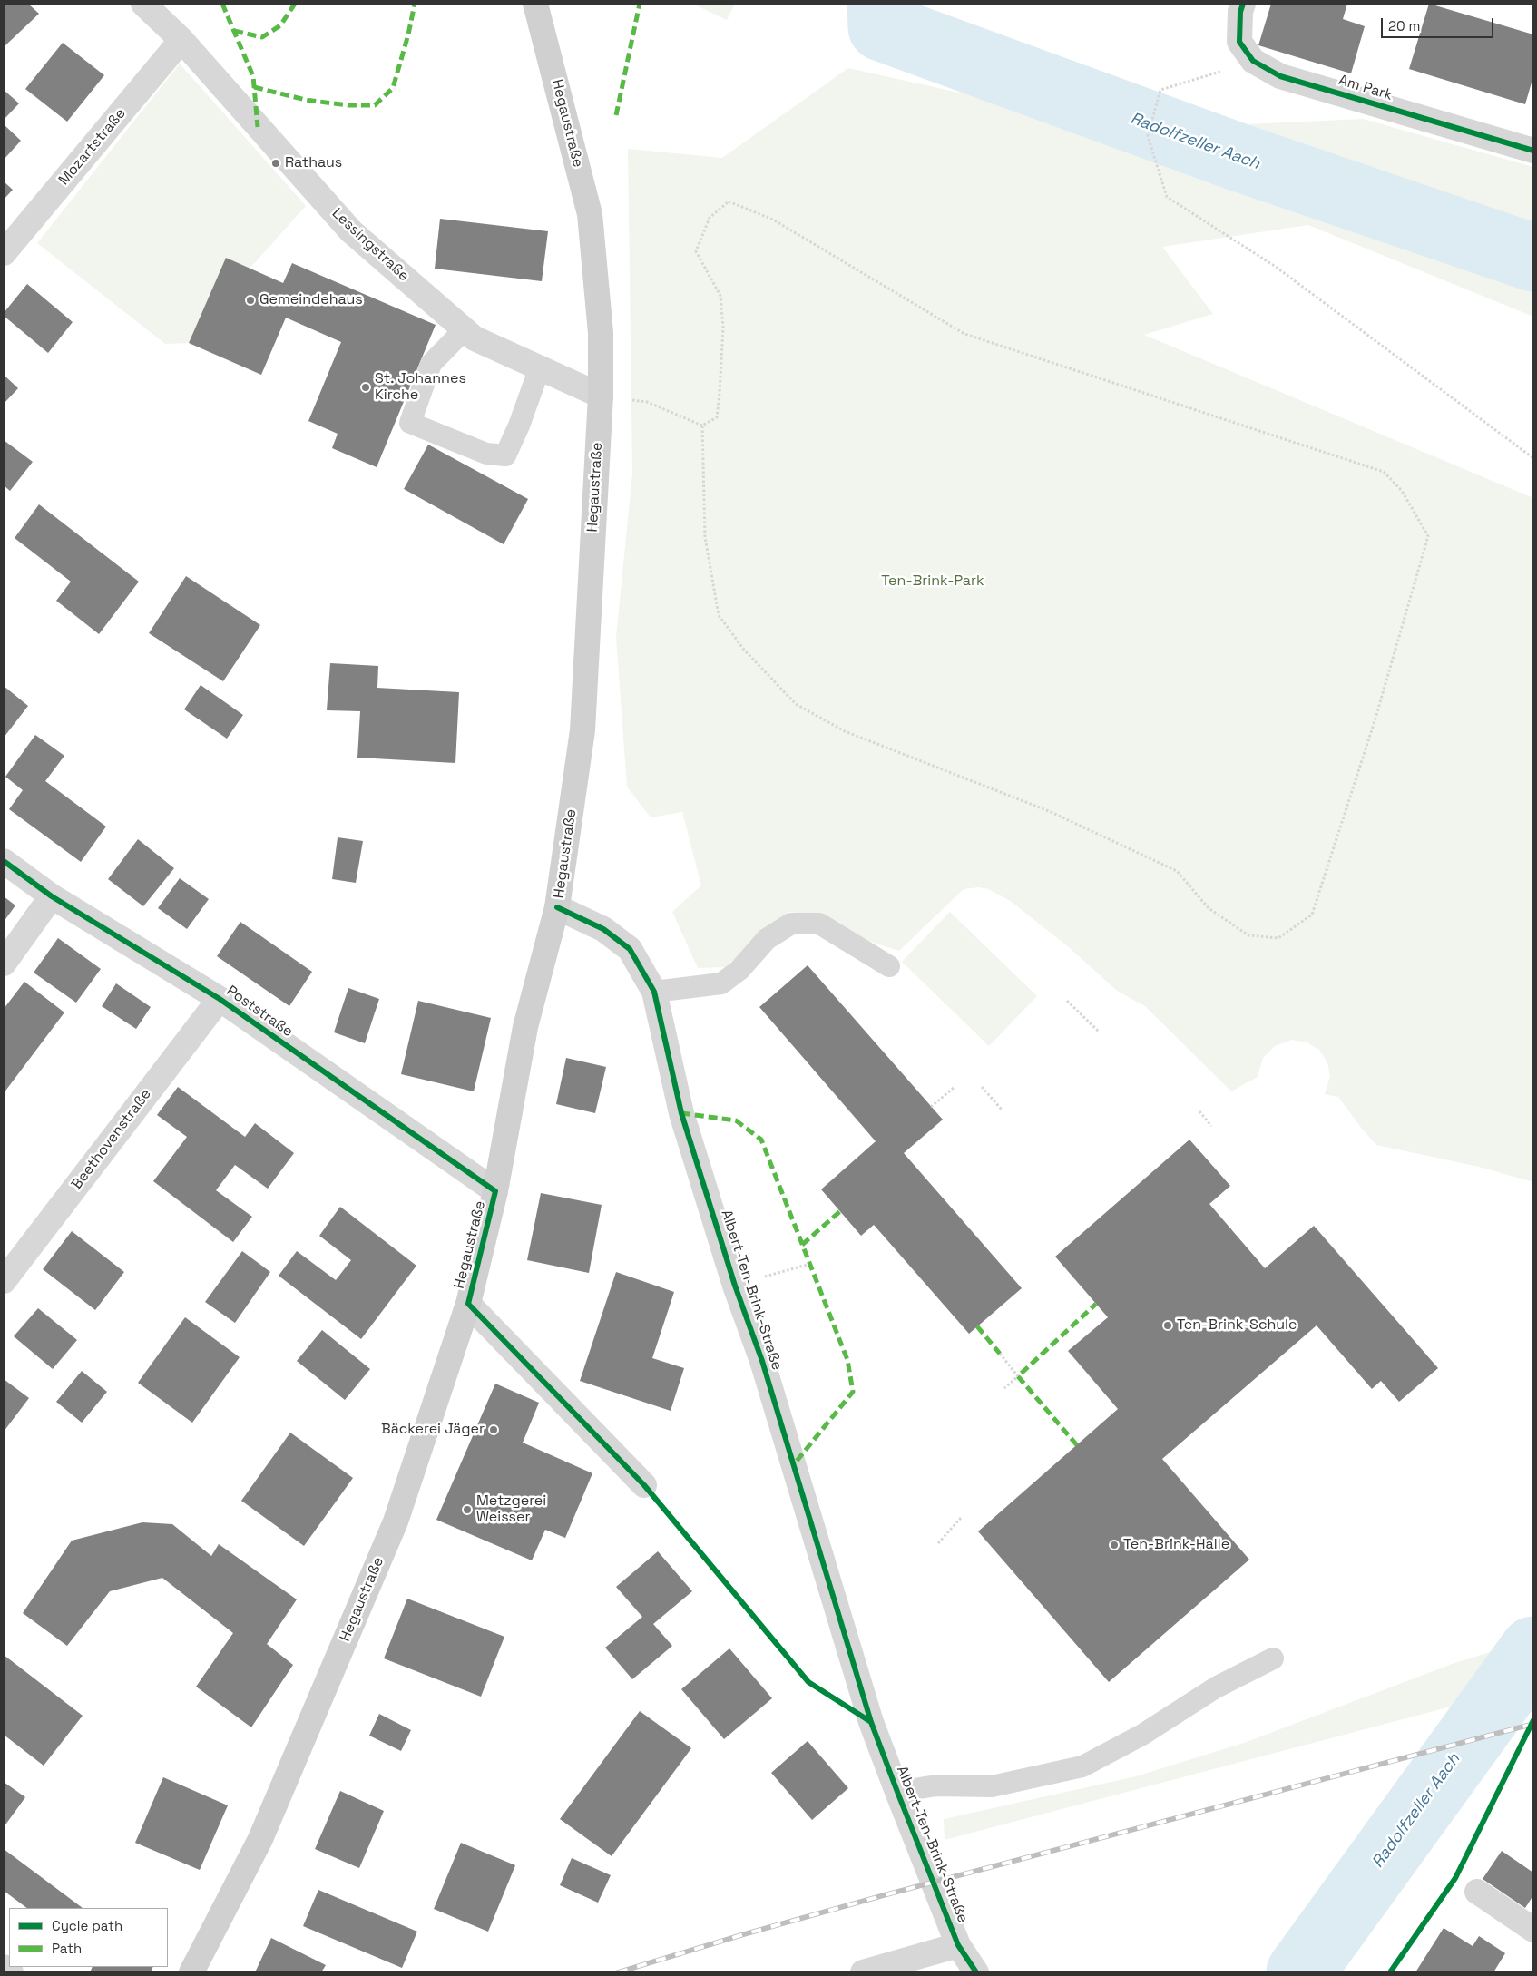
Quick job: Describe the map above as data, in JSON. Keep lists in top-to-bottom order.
{
  "streets": {
    "main road": ["Hegaustraße"],
    "street": [
      "Am Park",
      "Mozartstraße",
      "Lessingstraße",
      "Poststraße",
      "Beethovenstraße",
      "Albert-Ten-Brink-Straße"
    ]
  },
  "crossings": [
    ["Hegaustraße", "Lessingstraße"],
    ["Hegaustraße", "Poststraße"],
    ["Hegaustraße", "Albert-Ten-Brink-Straße"],
    ["Mozartstraße", "Lessingstraße"],
    ["Poststraße", "Beethovenstraße"]
  ],
  "water": ["Radolfzeller Aach"],
  "parks": ["Ten-Brink-Park"],
  "places": [
    "Rathaus",
    "Gemeindehaus",
    "St. Johannes Kirche",
    "Ten-Brink-Schule",
    "Bäckerei Jäger",
    "Metzgerei Weisser",
    "Ten-Brink-Halle"
  ],
  "legend": ["Cycle path", "Path"],
  "scale_bar": "20 m"
}
